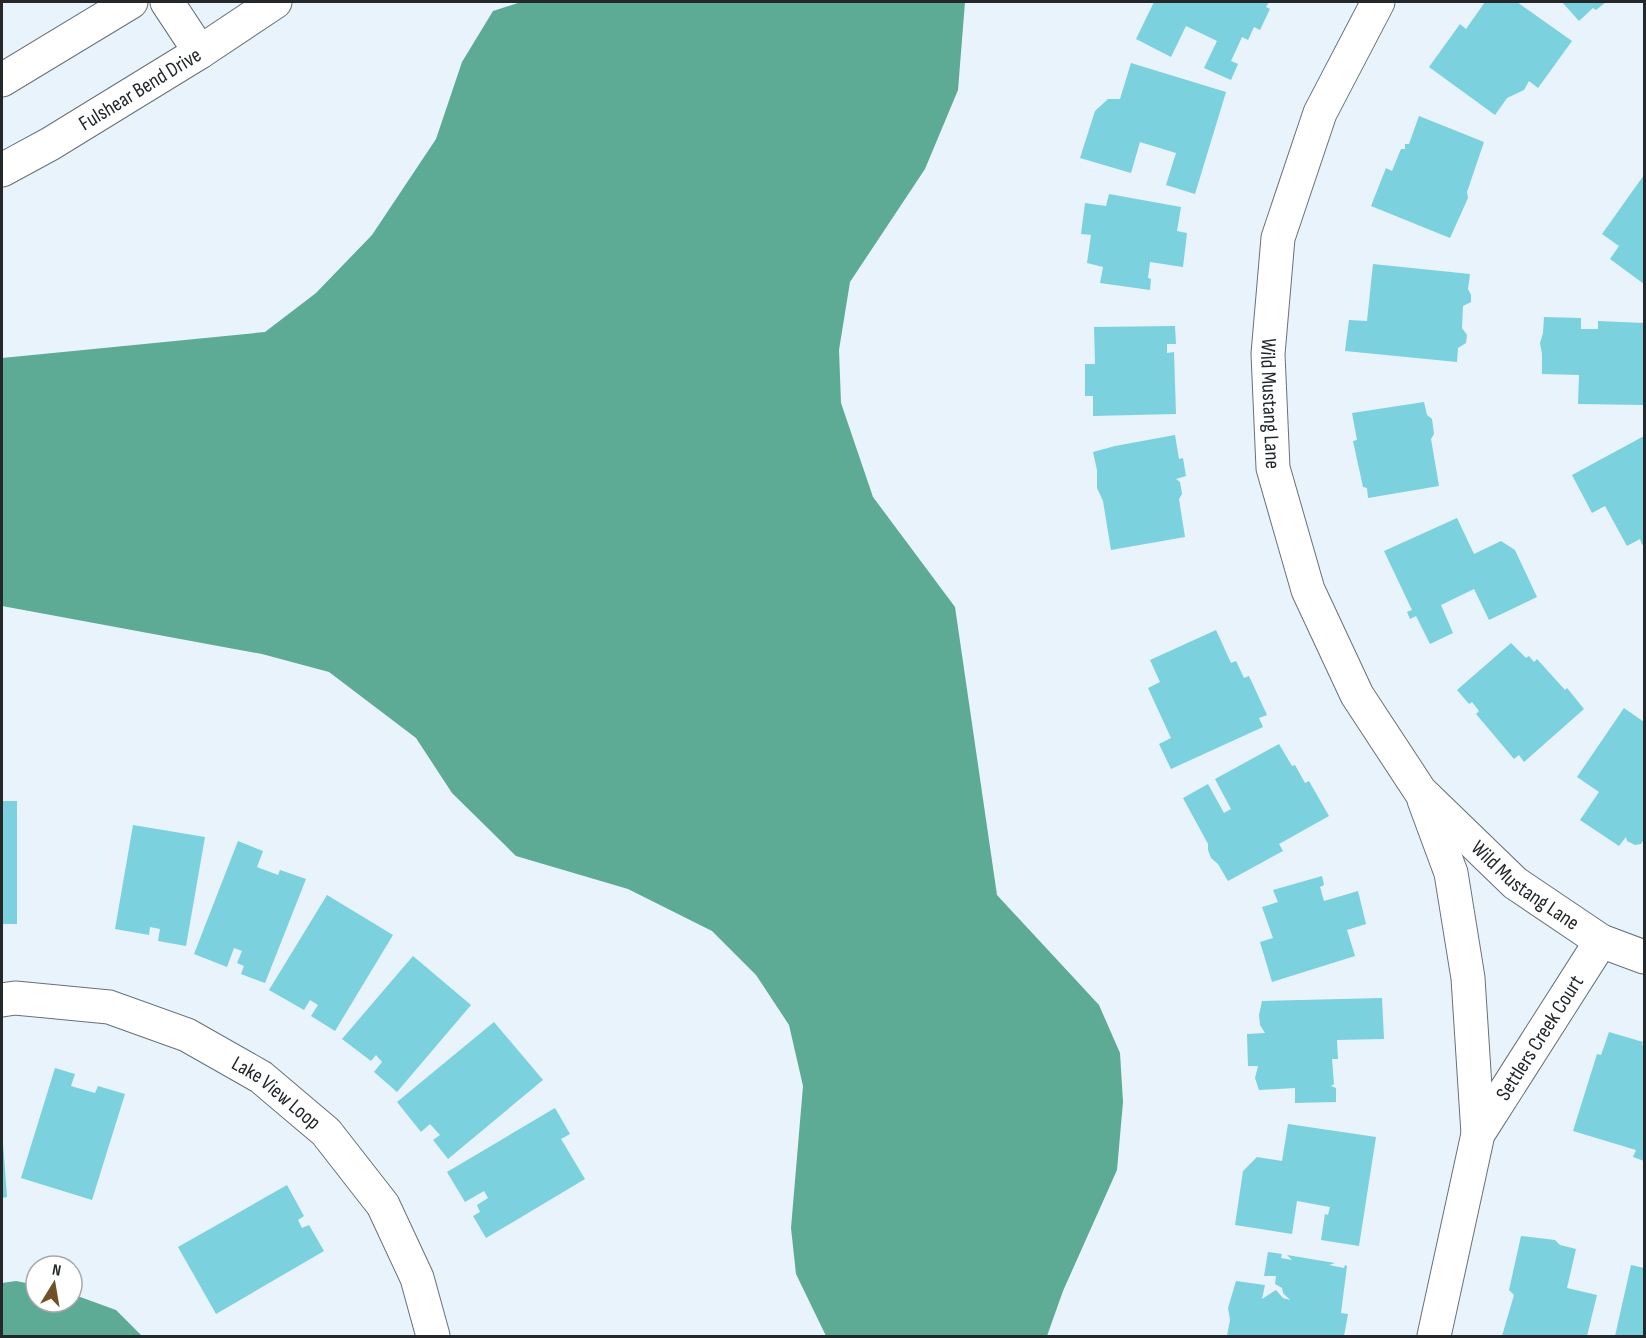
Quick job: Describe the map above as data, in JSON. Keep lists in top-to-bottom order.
{
  "streets": {
    "street": [
      "Fulshear Bend Drive",
      "Wild Mustang Lane",
      "Settlers Creek Court",
      "Lake View Loop"
    ]
  },
  "crossings": [
    ["Wild Mustang Lane", "Settlers Creek Court"]
  ],
  "north": "top"
}
